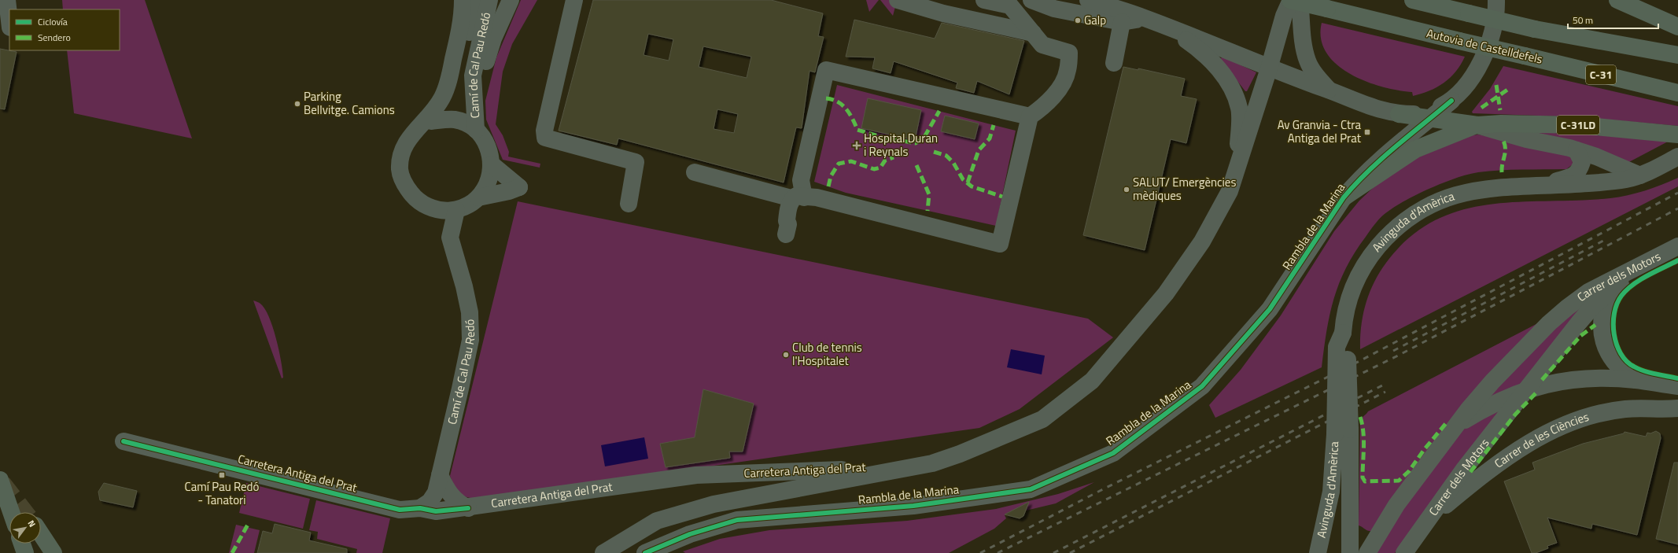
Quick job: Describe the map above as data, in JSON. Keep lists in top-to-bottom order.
{
  "streets": {
    "highway": ["Autovia de Castelldefels", "C-31", "C-31LD"],
    "street": [
      "Camí de Cal Pau Redó",
      "Avinguda d'Amèrica",
      "Rambla de la Marina",
      "Carrer dels Motors",
      "Carrer de les Ciències",
      "Carretera Antiga del Prat"
    ]
  },
  "crossings": [
    ["Autovia de Castelldefels", "Rambla de la Marina"],
    ["Camí de Cal Pau Redó", "Carretera Antiga del Prat"],
    ["C-31LD", "Rambla de la Marina"],
    ["Avinguda d'Amèrica", "Carrer dels Motors"],
    ["Rambla de la Marina", "Carretera Antiga del Prat"],
    ["Carrer dels Motors", "Carrer de les Ciències"]
  ],
  "places": {
    "other": [
      "Galp",
      "Parking Bellvitge. Camions",
      "SALUT/ Emergències mèdiques",
      "Club de tennis l'Hospitalet"
    ],
    "transit": ["Av Granvia - Ctra Antiga del Prat", "Camí Pau Redó - Tanatori"],
    "health": ["Hospital Duran i Reynals"]
  },
  "legend": ["Ciclovía", "Sendero"],
  "scale_bar": "50 m",
  "north": "top right"
}
